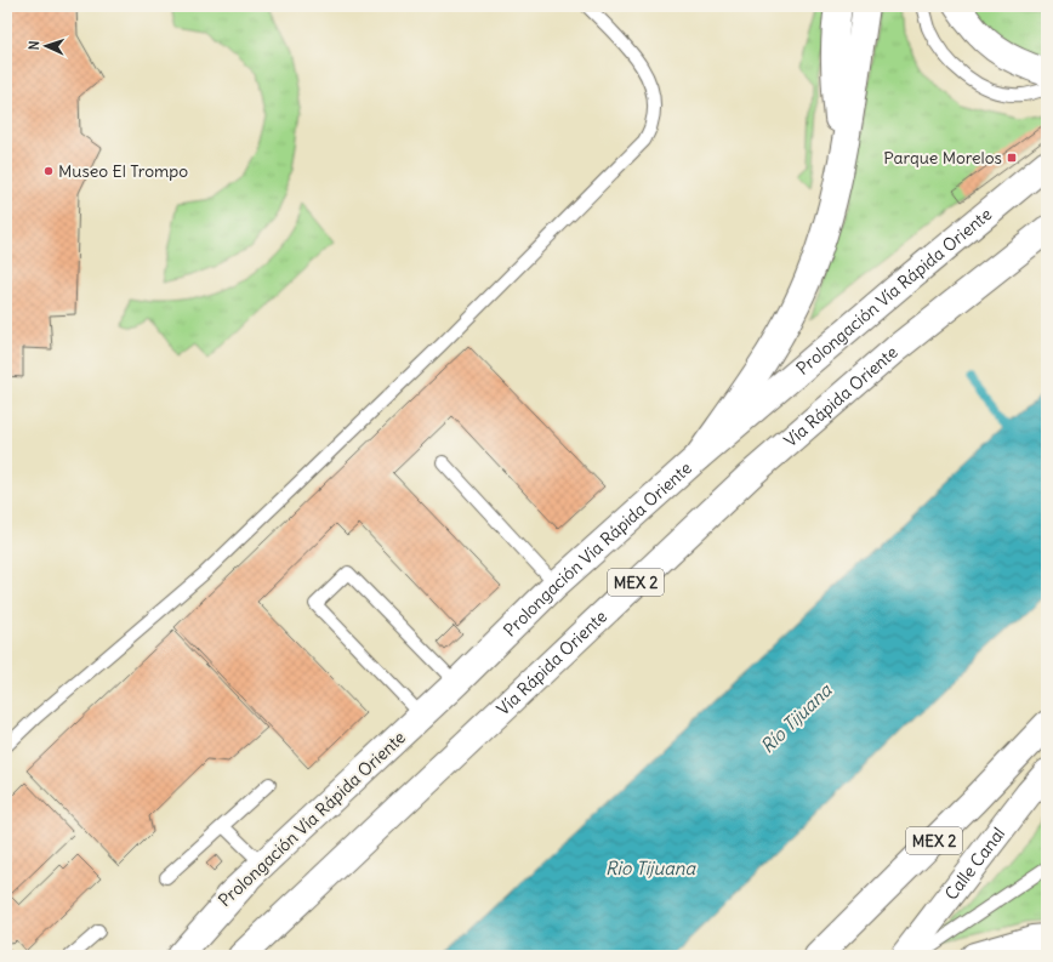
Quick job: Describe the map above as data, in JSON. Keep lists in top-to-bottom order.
{
  "streets": {
    "main road": [
      "Prolongación Vía Rápida Oriente",
      "Vía Rápida Oriente",
      "MEX 2",
      "Calle Canal"
    ]
  },
  "water": ["Río Tijuana", "Rio Tijuana"],
  "places": {
    "transit": ["Parque Morelos"],
    "other": ["Museo El Trompo"]
  },
  "north": "left"
}
